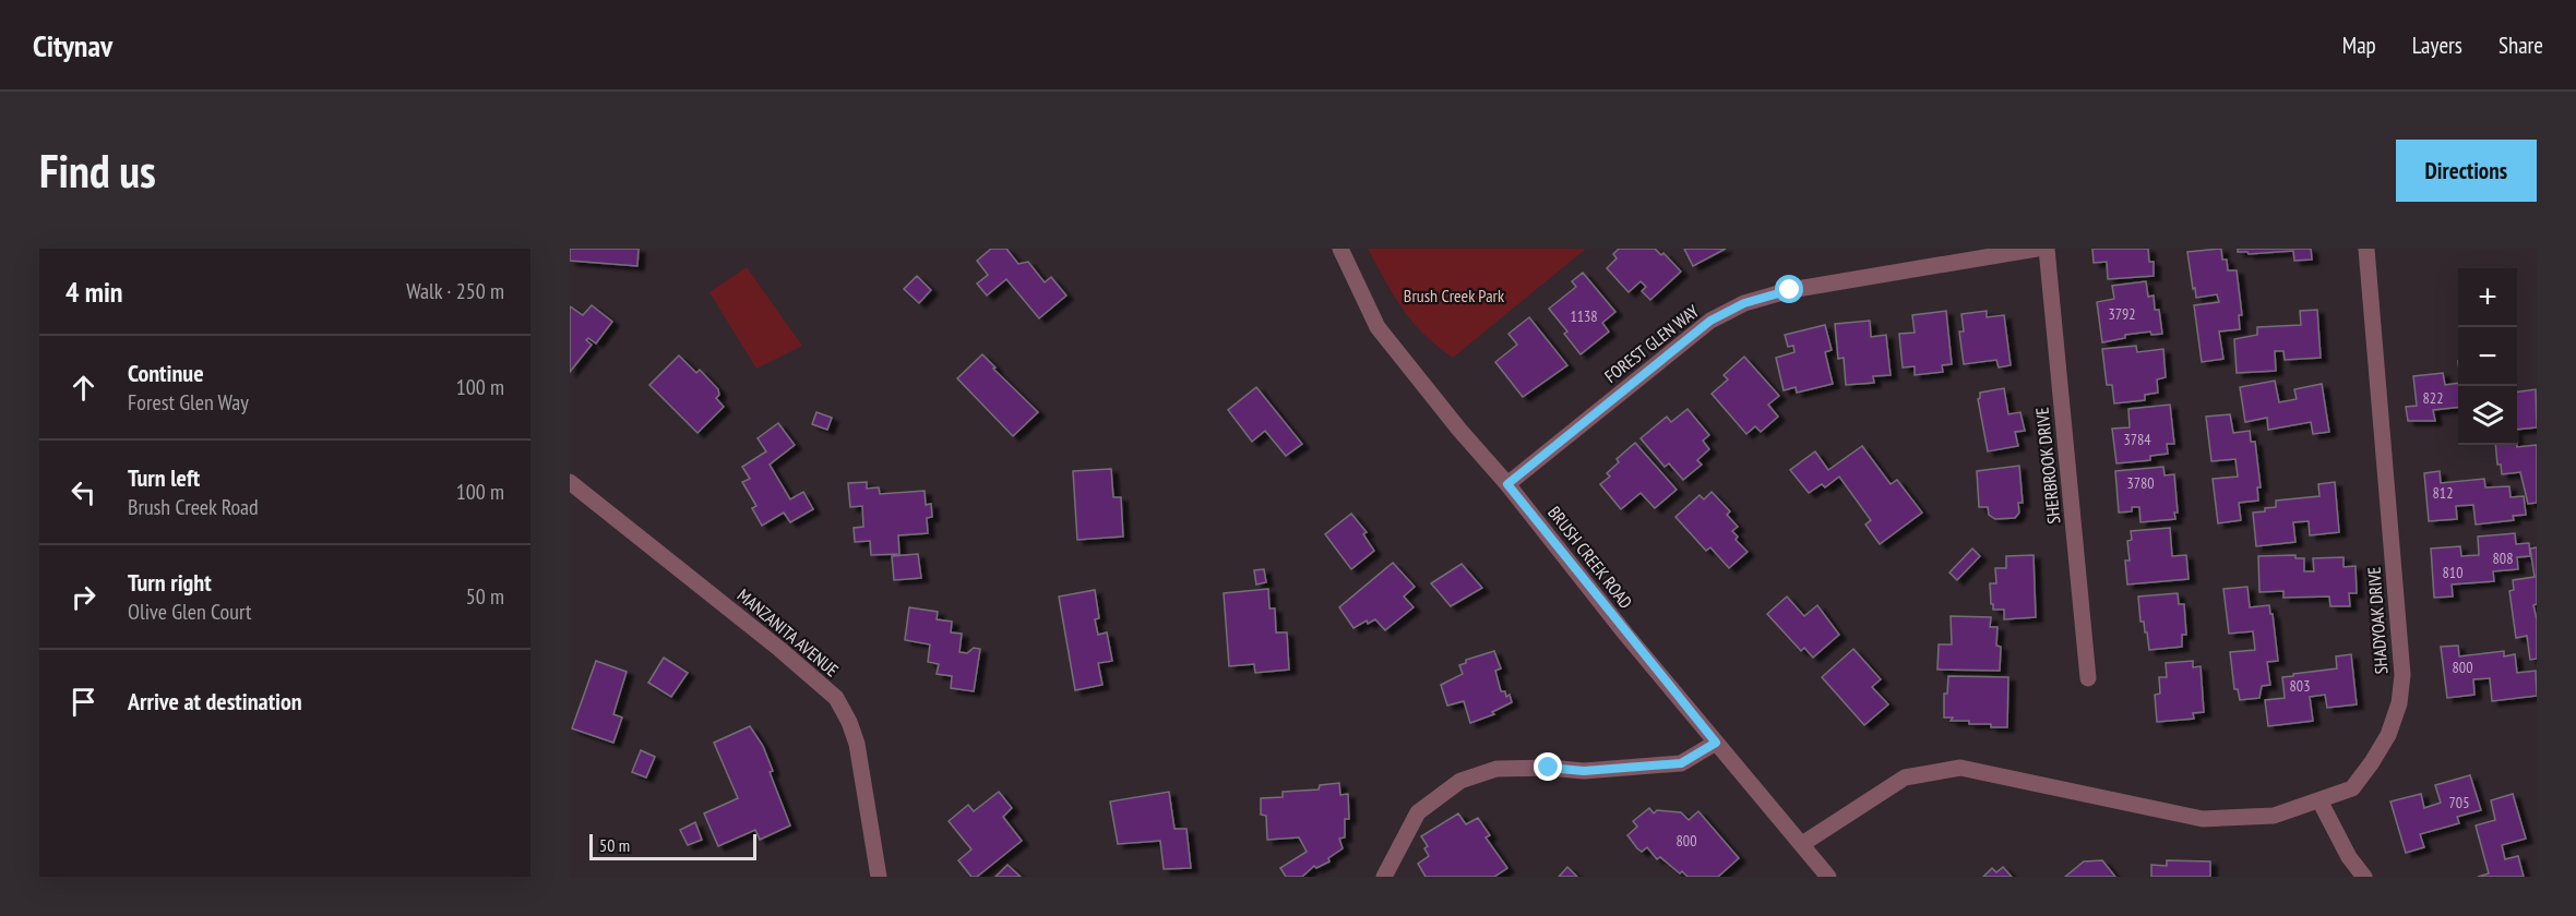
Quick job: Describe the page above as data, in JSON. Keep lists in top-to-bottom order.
{
  "streets": {
    "street": [
      "FOREST GLEN WAY",
      "SHERBROOK DRIVE",
      "BRUSH CREEK ROAD",
      "SHADYOAK DRIVE",
      "MANZANITA AVENUE"
    ]
  },
  "crossings": [
    ["FOREST GLEN WAY", "BRUSH CREEK ROAD"],
    ["BRUSH CREEK ROAD", "SHADYOAK DRIVE"]
  ],
  "parks": ["Brush Creek Park"],
  "house_numbers": [
    "3792",
    "1138",
    "822",
    "3784",
    "3780",
    "812",
    "808",
    "810",
    "800",
    "803",
    "705",
    "800"
  ],
  "scale_bar": "50 m",
  "page": {
    "header": "Citynav",
    "nav": ["Map", "Layers", "Share"],
    "buttons": "Directions",
    "title": "Find us",
    "heading": ["4 min", "Walk · 250 m"],
    "map_buttons": ["+", "−"],
    "list": [
      ["Continue", "Forest Glen Way", "100 m"],
      ["Turn left", "Brush Creek Road", "100 m"],
      ["Turn right", "Olive Glen Court", "50 m"],
      "Arrive at destination"
    ],
    "scale": "50 m"
  }
}
